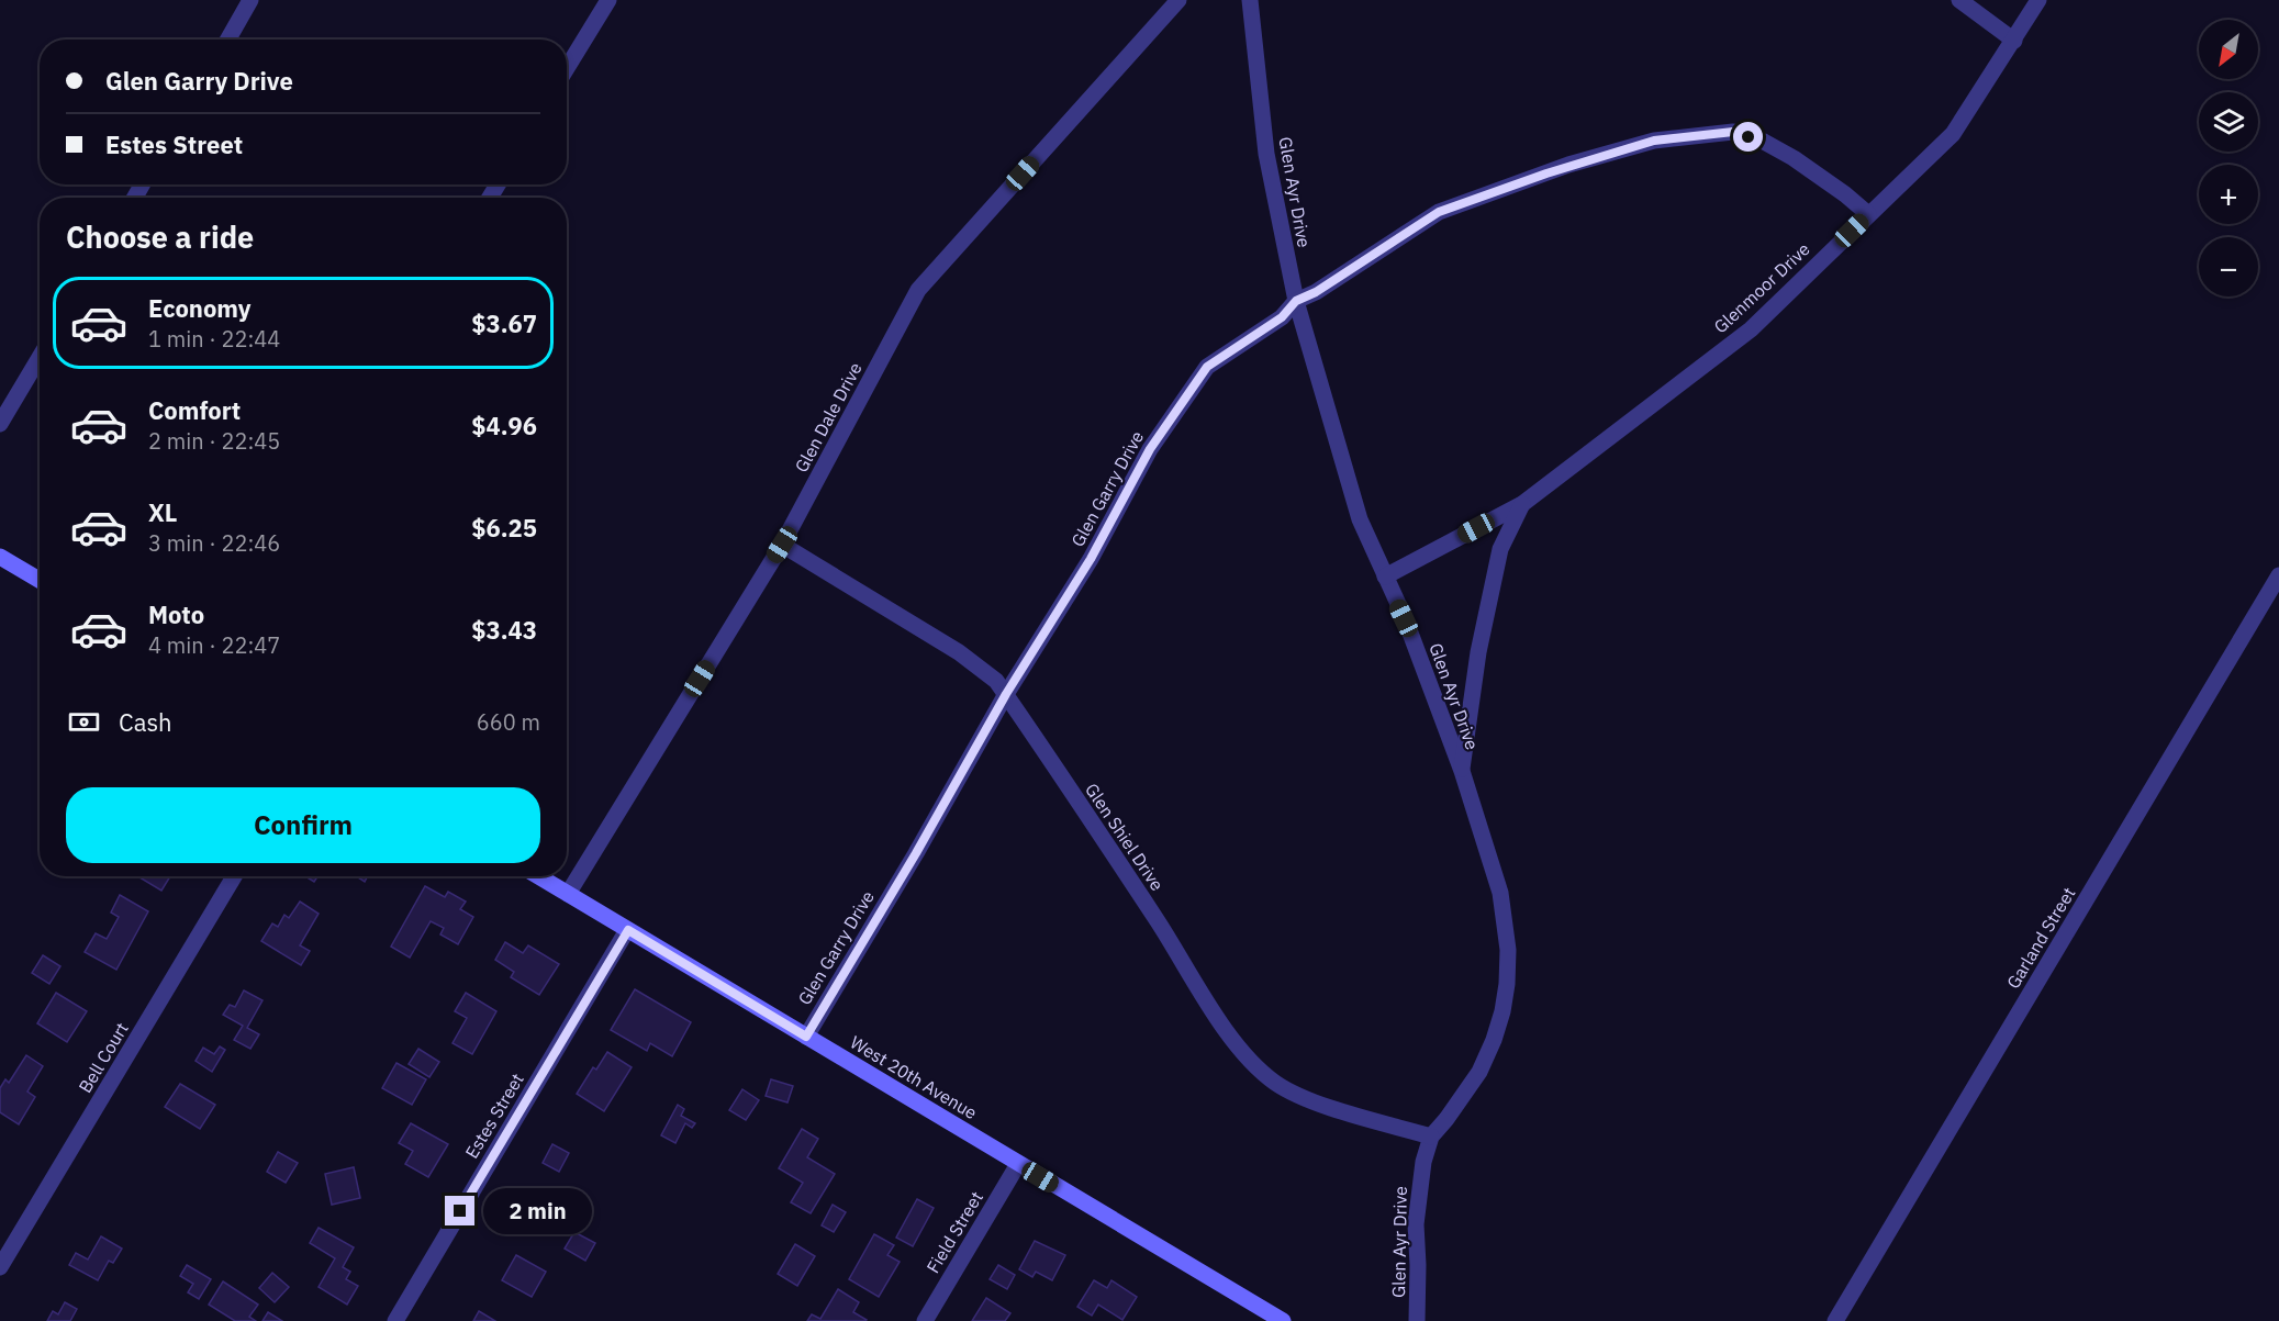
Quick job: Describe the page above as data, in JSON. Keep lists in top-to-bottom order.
{
  "streets": {
    "street": [
      "Glen Ayr Drive",
      "Glenmoor Drive",
      "Glen Dale Drive",
      "Glen Garry Drive",
      "Glen Shiel Drive",
      "Garland Street",
      "Bell Court",
      "West 20th Avenue",
      "Estes Street",
      "Field Street"
    ]
  },
  "crossings": [
    ["Glen Ayr Drive", "Glenmoor Drive"],
    ["Glen Ayr Drive", "Glen Garry Drive"],
    ["Glen Ayr Drive", "Glen Shiel Drive"],
    ["Glenmoor Drive", "Glen Garry Drive"],
    ["Glen Dale Drive", "Glen Shiel Drive"],
    ["Glen Dale Drive", "West 20th Avenue"],
    ["Glen Garry Drive", "Glen Shiel Drive"],
    ["Glen Garry Drive", "West 20th Avenue"],
    ["West 20th Avenue", "Estes Street"],
    ["West 20th Avenue", "Field Street"]
  ],
  "north": "bottom left",
  "page": {
    "map_buttons": ["+", "−"],
    "banner": ["Glen Garry Drive", "Estes Street"],
    "heading": "Choose a ride",
    "list": [
      {
        "name": "Economy",
        "note": "1 min · 22:44",
        "value": "$3.67"
      },
      {
        "name": "Comfort",
        "note": "2 min · 22:45",
        "value": "$4.96"
      },
      {
        "name": "XL",
        "note": "3 min · 22:46",
        "value": "$6.25"
      },
      {
        "name": "Moto",
        "note": "4 min · 22:47",
        "value": "$3.43"
      }
    ],
    "pay": ["Cash", "660 m"],
    "buttons": "Confirm",
    "bubble": "2 min"
  }
}
